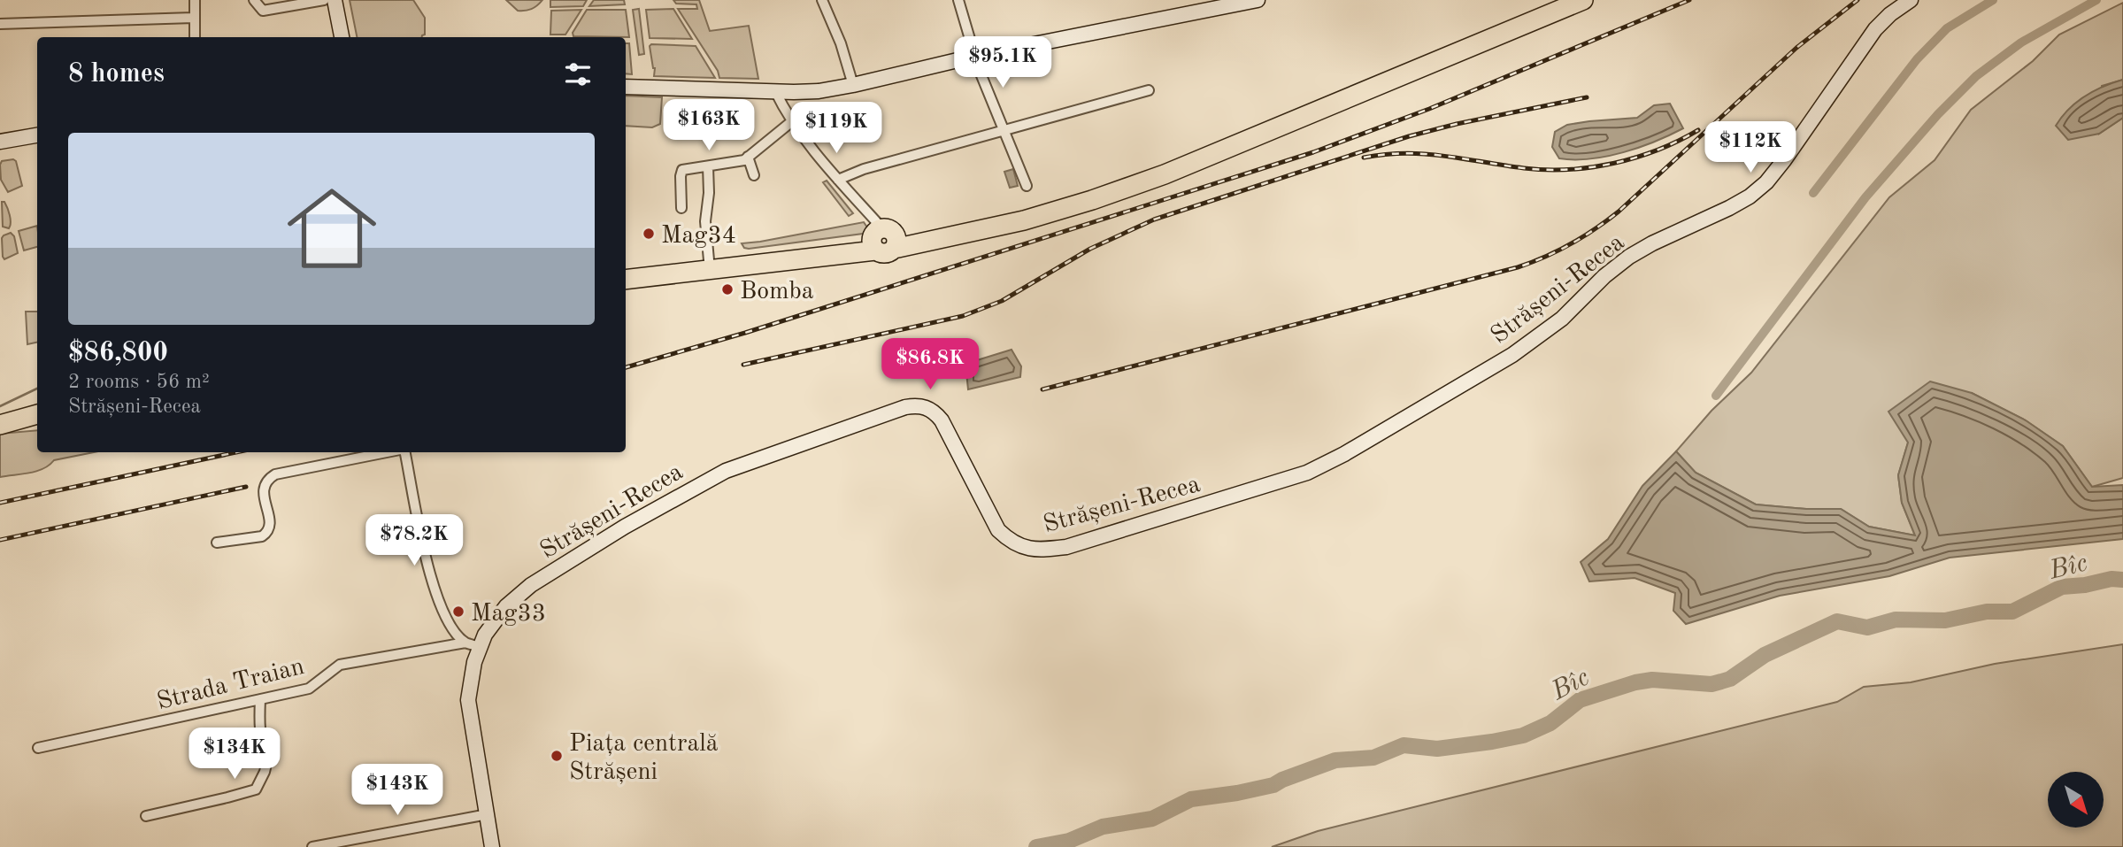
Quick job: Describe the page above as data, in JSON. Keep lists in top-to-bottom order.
{
  "streets": {
    "main road": ["Strășeni-Recea"],
    "street": ["Strada Traian"]
  },
  "crossings": [
    ["Strășeni-Recea", "Strada Traian"]
  ],
  "water": ["Bîc"],
  "places": [
    "Mag34",
    "Bomba",
    "Mag33",
    "Piața centrală Strășeni"
  ],
  "north": "bottom right",
  "page": {
    "price": [
      "$95.1K",
      "$163K",
      "$119K",
      "$112K",
      "$86.8K",
      "$78.2K",
      "$134K",
      "$143K"
    ],
    "heading": "8 homes",
    "list": [
      {
        "name": "$86,800",
        "note": "2 rooms · 56 m² · Strășeni-Recea"
      }
    ]
  }
}
